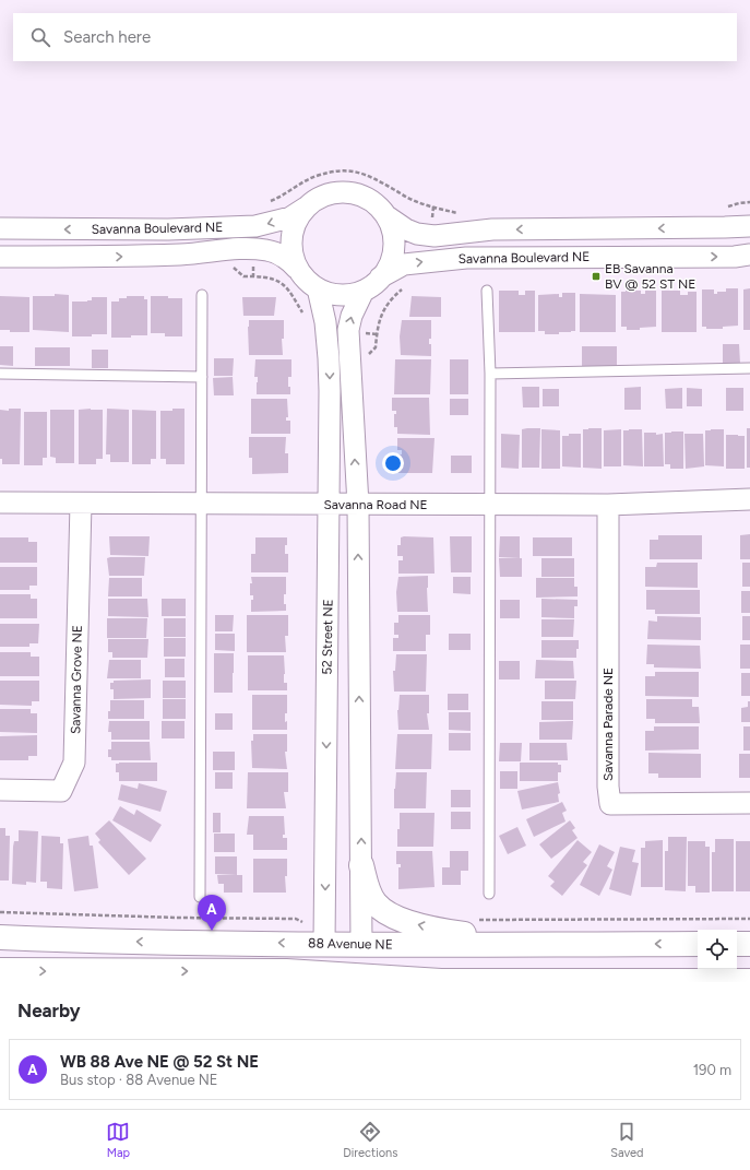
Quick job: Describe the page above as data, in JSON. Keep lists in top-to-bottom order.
{
  "streets": {
    "street": [
      "Savanna Boulevard NE",
      "Savanna Road NE",
      "52 Street NE",
      "Savanna Grove NE",
      "Savanna Parade NE",
      "88 Avenue NE"
    ]
  },
  "crossings": [
    ["Savanna Boulevard NE", "52 Street NE"],
    ["Savanna Road NE", "52 Street NE"],
    ["Savanna Road NE", "Savanna Grove NE"],
    ["Savanna Road NE", "Savanna Parade NE"],
    ["52 Street NE", "88 Avenue NE"]
  ],
  "places": {
    "transit": ["EB Savanna BV @ 52 ST NE"]
  },
  "page": {
    "search": "Search here",
    "pins": "A",
    "heading": "Nearby",
    "list": [
      {
        "mark": "A",
        "name": "WB 88 Ave NE @ 52 St NE",
        "note": "Bus stop · 88 Avenue NE",
        "value": "190 m"
      }
    ],
    "nav": ["Map", "Directions", "Saved"]
  }
}
